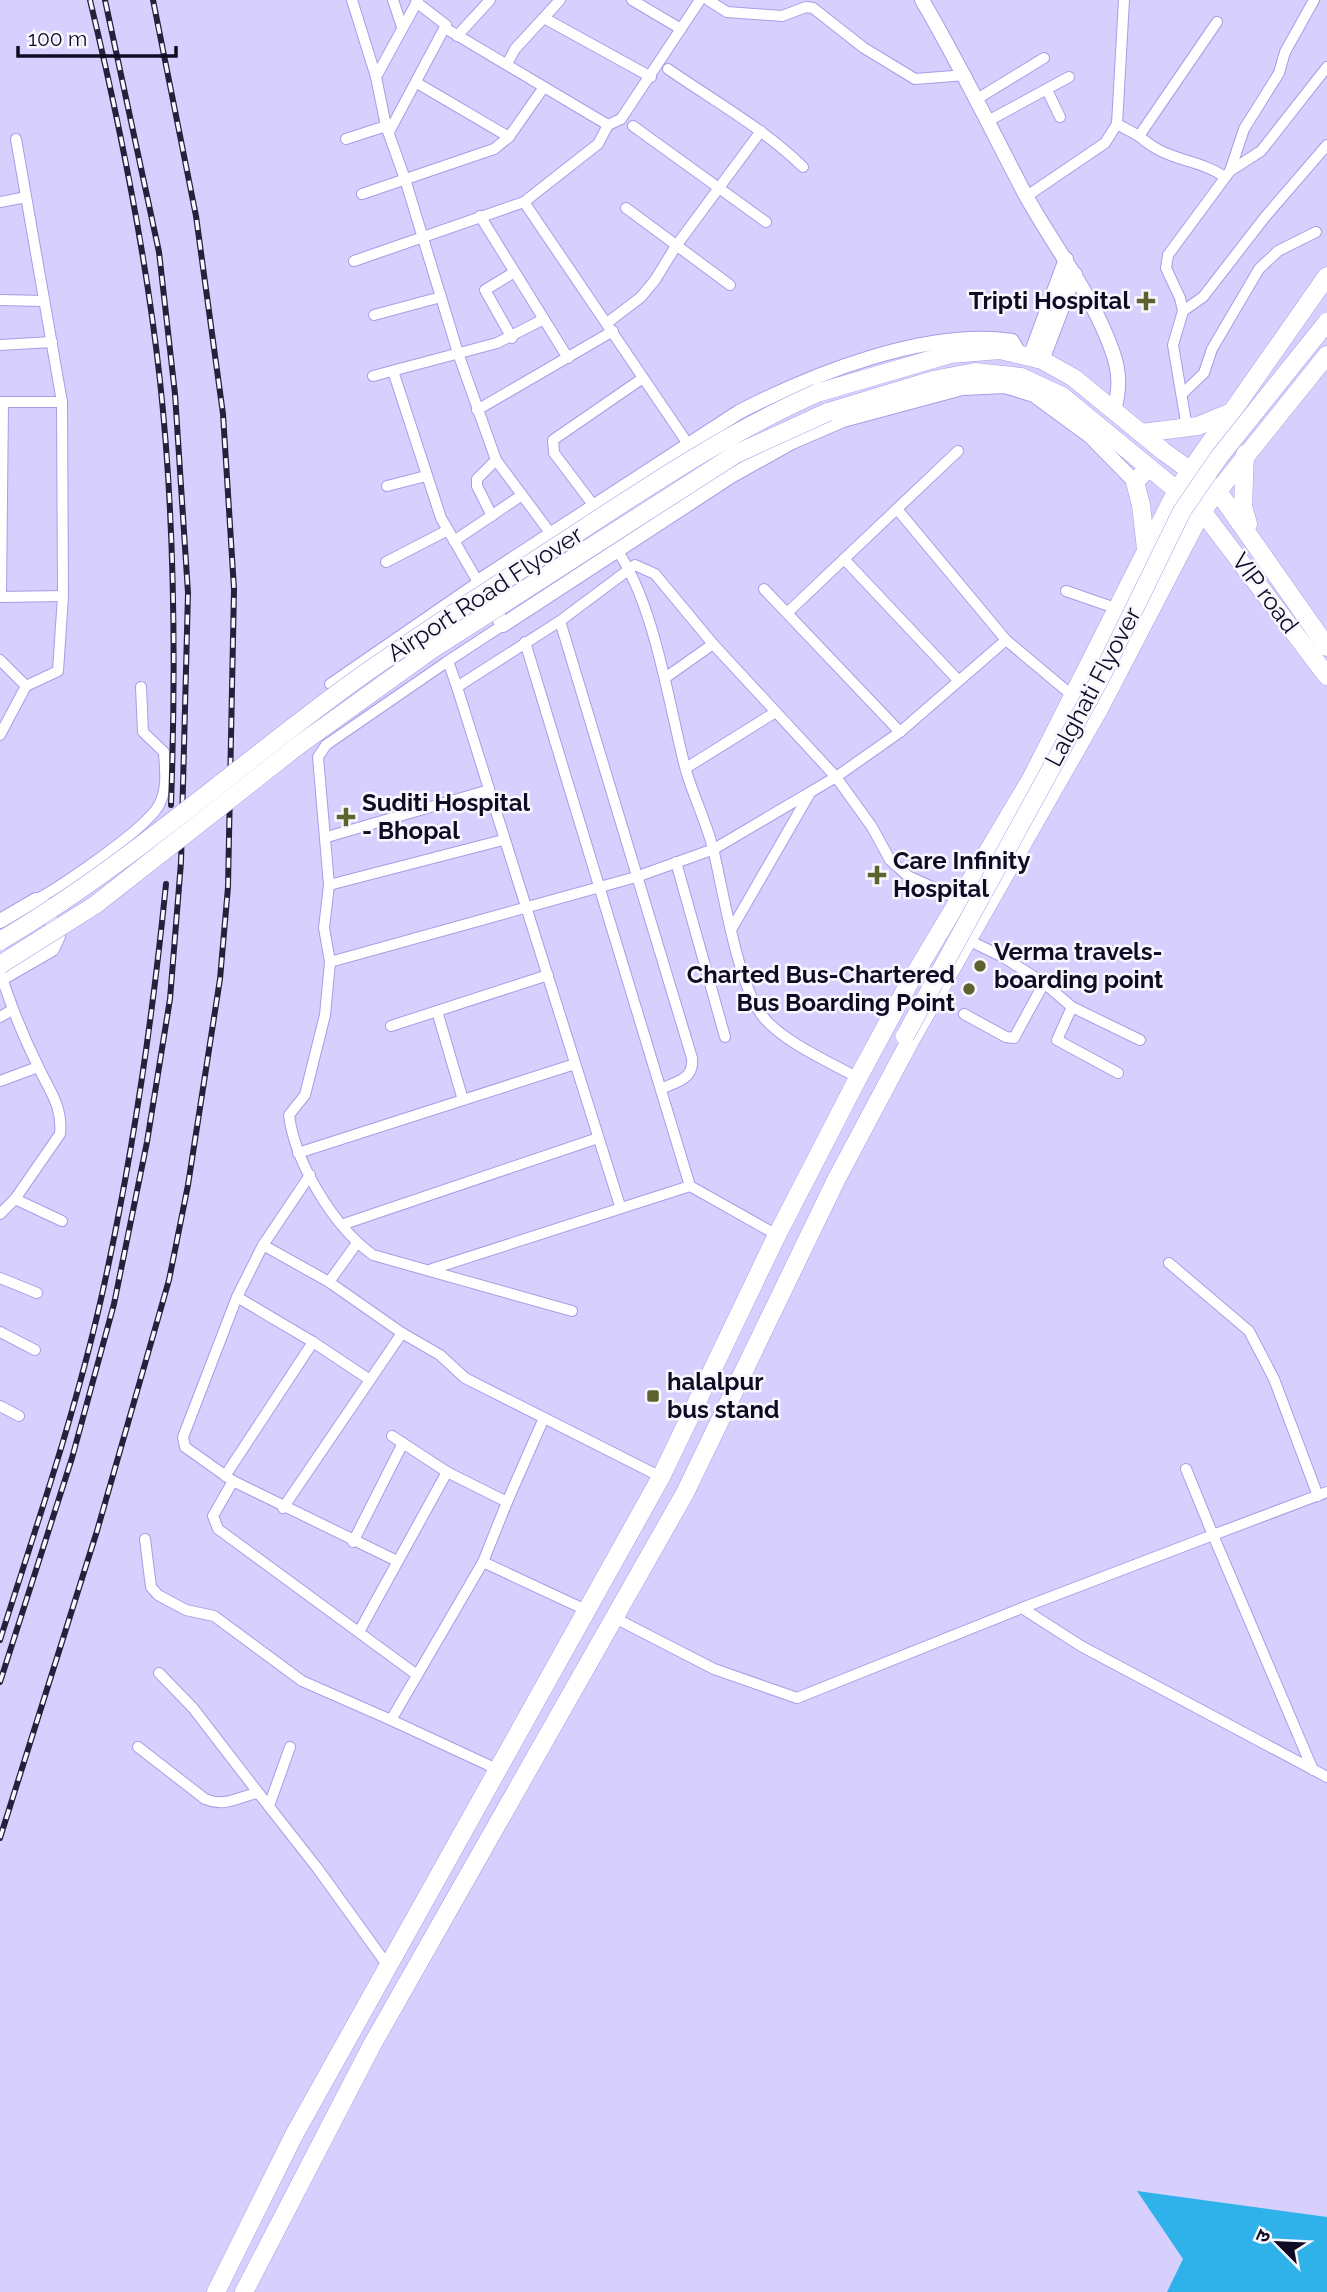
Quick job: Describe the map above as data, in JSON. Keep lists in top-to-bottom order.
{
  "streets": {
    "main road": ["VIP road", "Airport Road Flyover", "Lalghati Flyover"]
  },
  "crossings": [
    ["VIP road", "Airport Road Flyover"]
  ],
  "places": {
    "health": ["Tripti Hospital", "Suditi Hospital - Bhopal", "Care Infinity Hospital"],
    "other": ["Verma travels- boarding point", "Charted Bus-Chartered Bus Boarding Point"],
    "transit": ["halalpur bus stand"]
  },
  "scale_bar": "100 m",
  "north": "top left"
}
